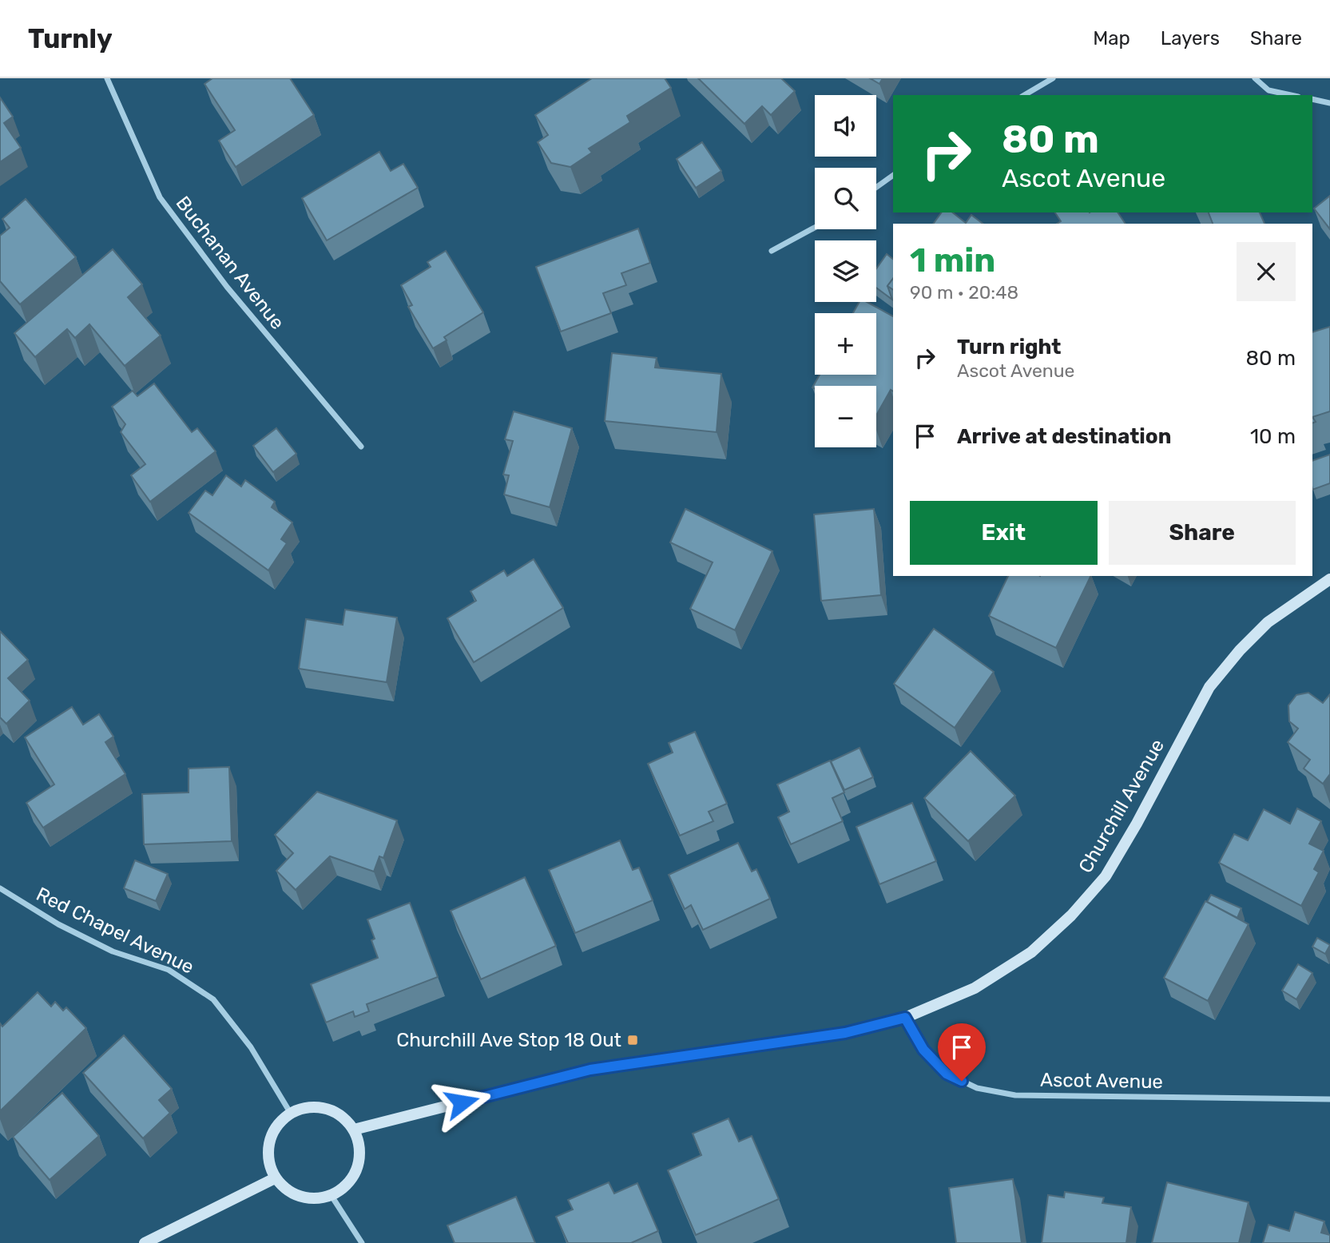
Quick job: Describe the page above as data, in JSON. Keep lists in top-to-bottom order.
{
  "streets": {
    "street": [
      "Buchanan Avenue",
      "Churchill Avenue",
      "Red Chapel Avenue",
      "Ascot Avenue"
    ]
  },
  "crossings": [
    ["Churchill Avenue", "Red Chapel Avenue"],
    ["Churchill Avenue", "Ascot Avenue"]
  ],
  "places": {
    "transit": ["Churchill Ave Stop 18 Out"]
  },
  "page": {
    "header": "Turnly",
    "nav": ["Map", "Layers", "Share"],
    "map_buttons": ["+", "−"],
    "turn": ["80 m", "Ascot Avenue"],
    "heading": ["1 min", "90 m · 20:48"],
    "list": [
      {
        "name": "Turn right",
        "note": "Ascot Avenue",
        "value": "80 m"
      },
      {
        "name": "Arrive at destination",
        "value": "10 m"
      }
    ],
    "buttons": ["Exit", "Share"]
  }
}
